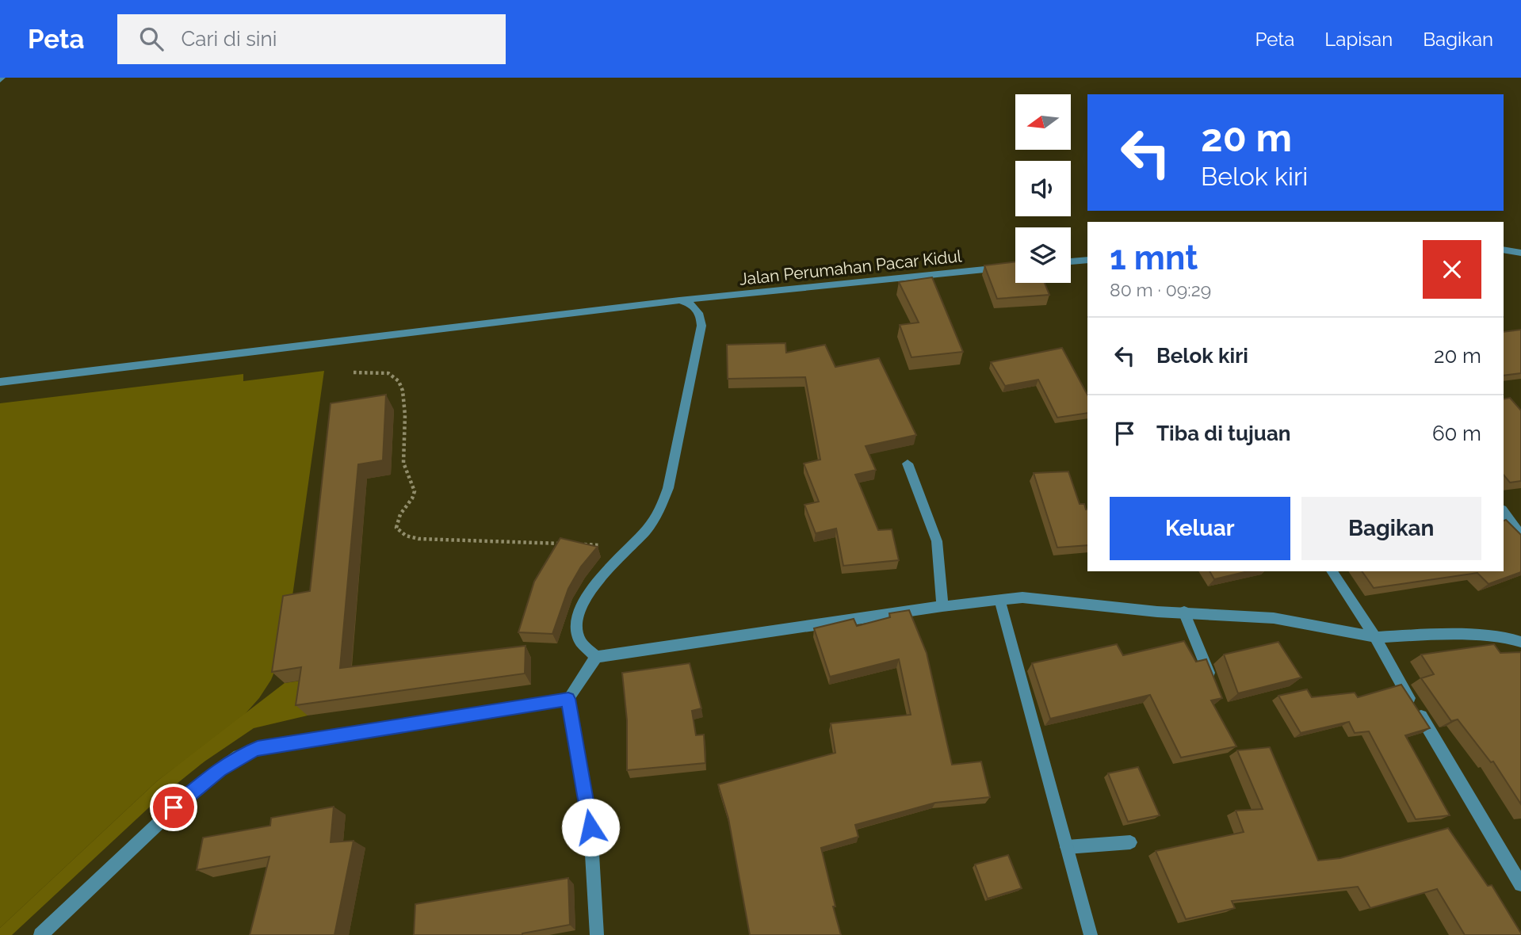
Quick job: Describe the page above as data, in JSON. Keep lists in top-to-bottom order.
{
  "streets": {
    "street": ["Jalan Perumahan Pacar Kidul"]
  },
  "north": "left",
  "page": {
    "header": "Peta",
    "search": "Cari di sini",
    "nav": ["Peta", "Lapisan", "Bagikan"],
    "turn": ["20 m", "Belok kiri"],
    "heading": ["1 mnt", "80 m · 09:29"],
    "list": [
      {
        "name": "Belok kiri",
        "value": "20 m"
      },
      {
        "name": "Tiba di tujuan",
        "value": "60 m"
      }
    ],
    "buttons": ["Keluar", "Bagikan"]
  }
}
